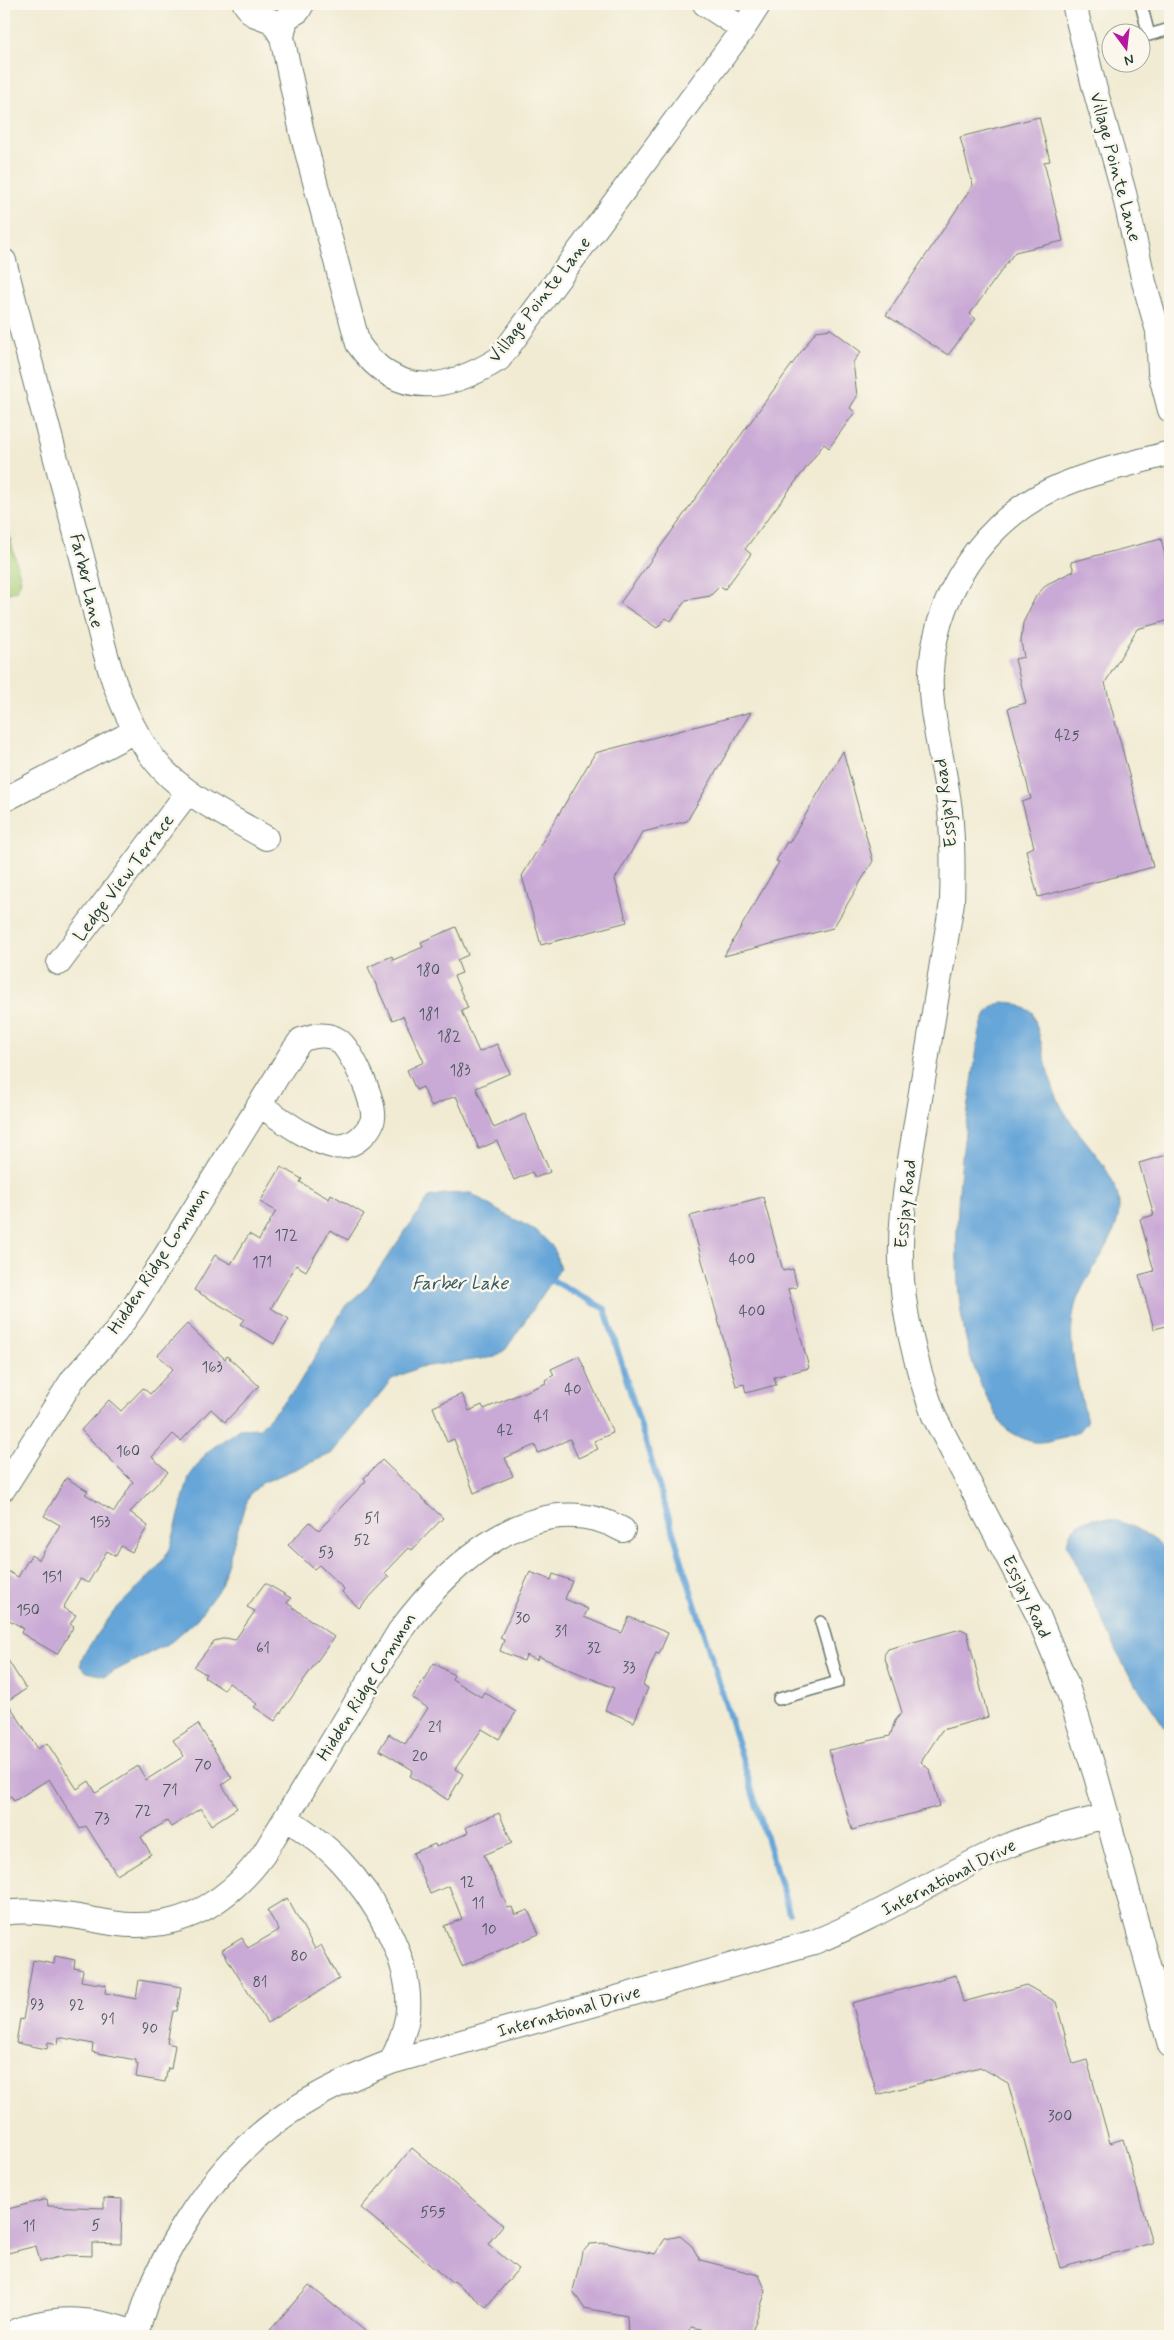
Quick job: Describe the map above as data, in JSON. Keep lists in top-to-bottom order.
{
  "streets": {
    "street": [
      "Village Pointe Lane",
      "Farber Lane",
      "Essjay Road",
      "Ledge View Terrace",
      "Hidden Ridge Common",
      "International Drive"
    ]
  },
  "crossings": [
    ["Farber Lane", "Ledge View Terrace"],
    ["Essjay Road", "International Drive"]
  ],
  "water": ["Farber Lake"],
  "house_numbers": [
    "425",
    "180",
    "181",
    "182",
    "183",
    "172",
    "400",
    "171",
    "400",
    "163",
    "40",
    "41",
    "42",
    "160",
    "51",
    "153",
    "52",
    "53",
    "151",
    "150",
    "30",
    "31",
    "61",
    "32",
    "33",
    "21",
    "20",
    "70",
    "71",
    "72",
    "73",
    "12",
    "11",
    "10",
    "80",
    "81",
    "93",
    "92",
    "91",
    "90",
    "300",
    "555",
    "5",
    "11"
  ],
  "north": "bottom"
}
